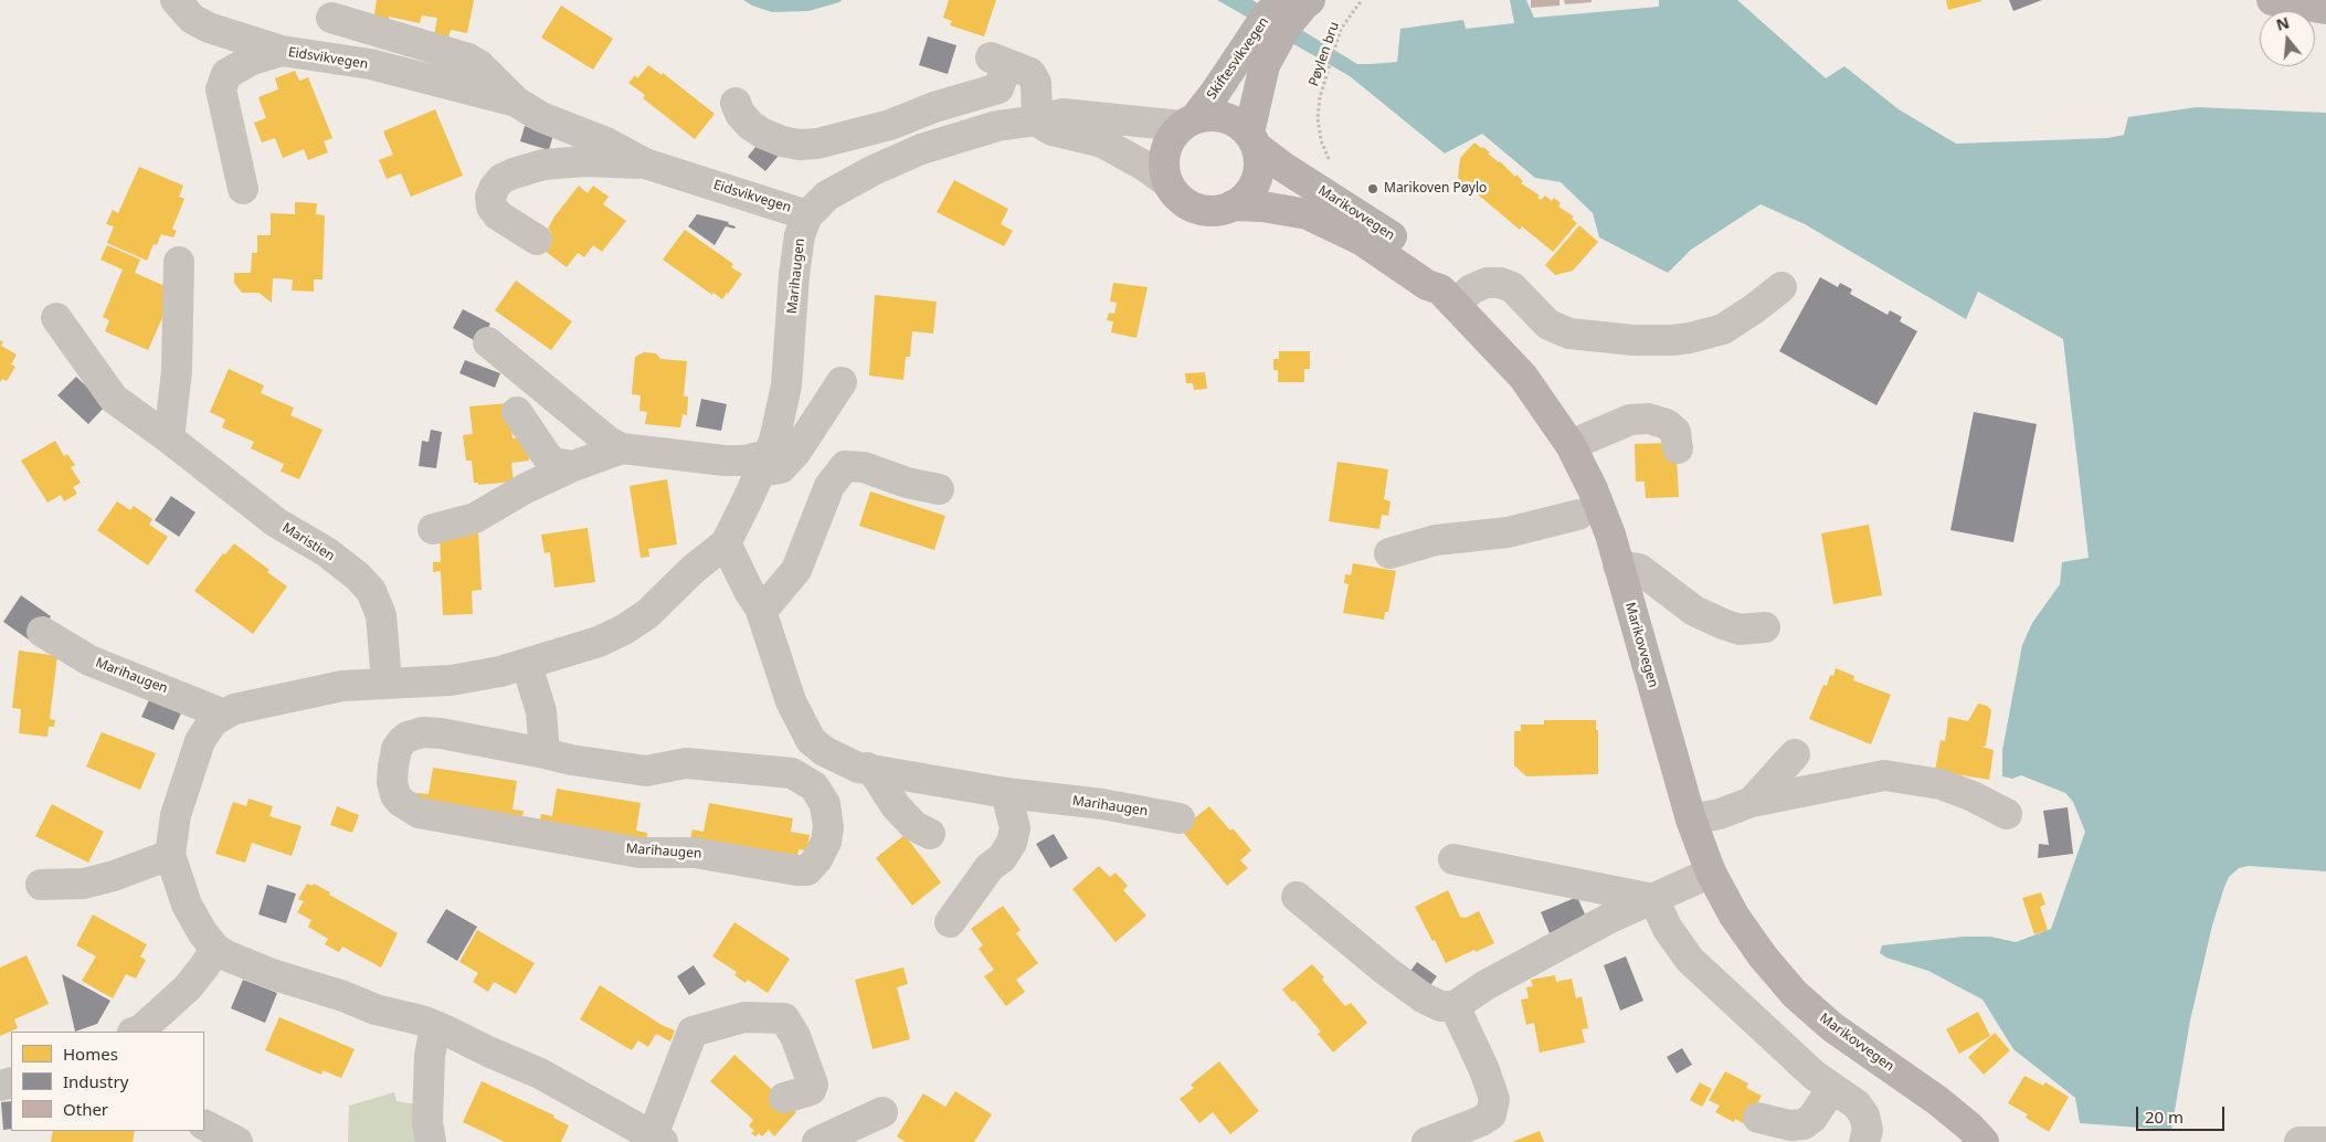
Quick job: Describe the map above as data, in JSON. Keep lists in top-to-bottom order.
{
  "streets": {
    "main road": ["Skiftesvikvegen", "Marikovvegen"],
    "street": ["Eidsvikvegen", "Marihaugen", "Maristien"],
    "path": ["Pøylen bru"]
  },
  "crossings": [
    ["Eidsvikvegen", "Marihaugen"],
    ["Skiftesvikvegen", "Marikovvegen"],
    ["Skiftesvikvegen", "Marihaugen"],
    ["Marikovvegen", "Marihaugen"],
    ["Marihaugen", "Maristien"]
  ],
  "places": ["Marikoven Pøylo"],
  "legend": ["Homes", "Industry", "Other"],
  "scale_bar": "20 m",
  "north": "top"
}
